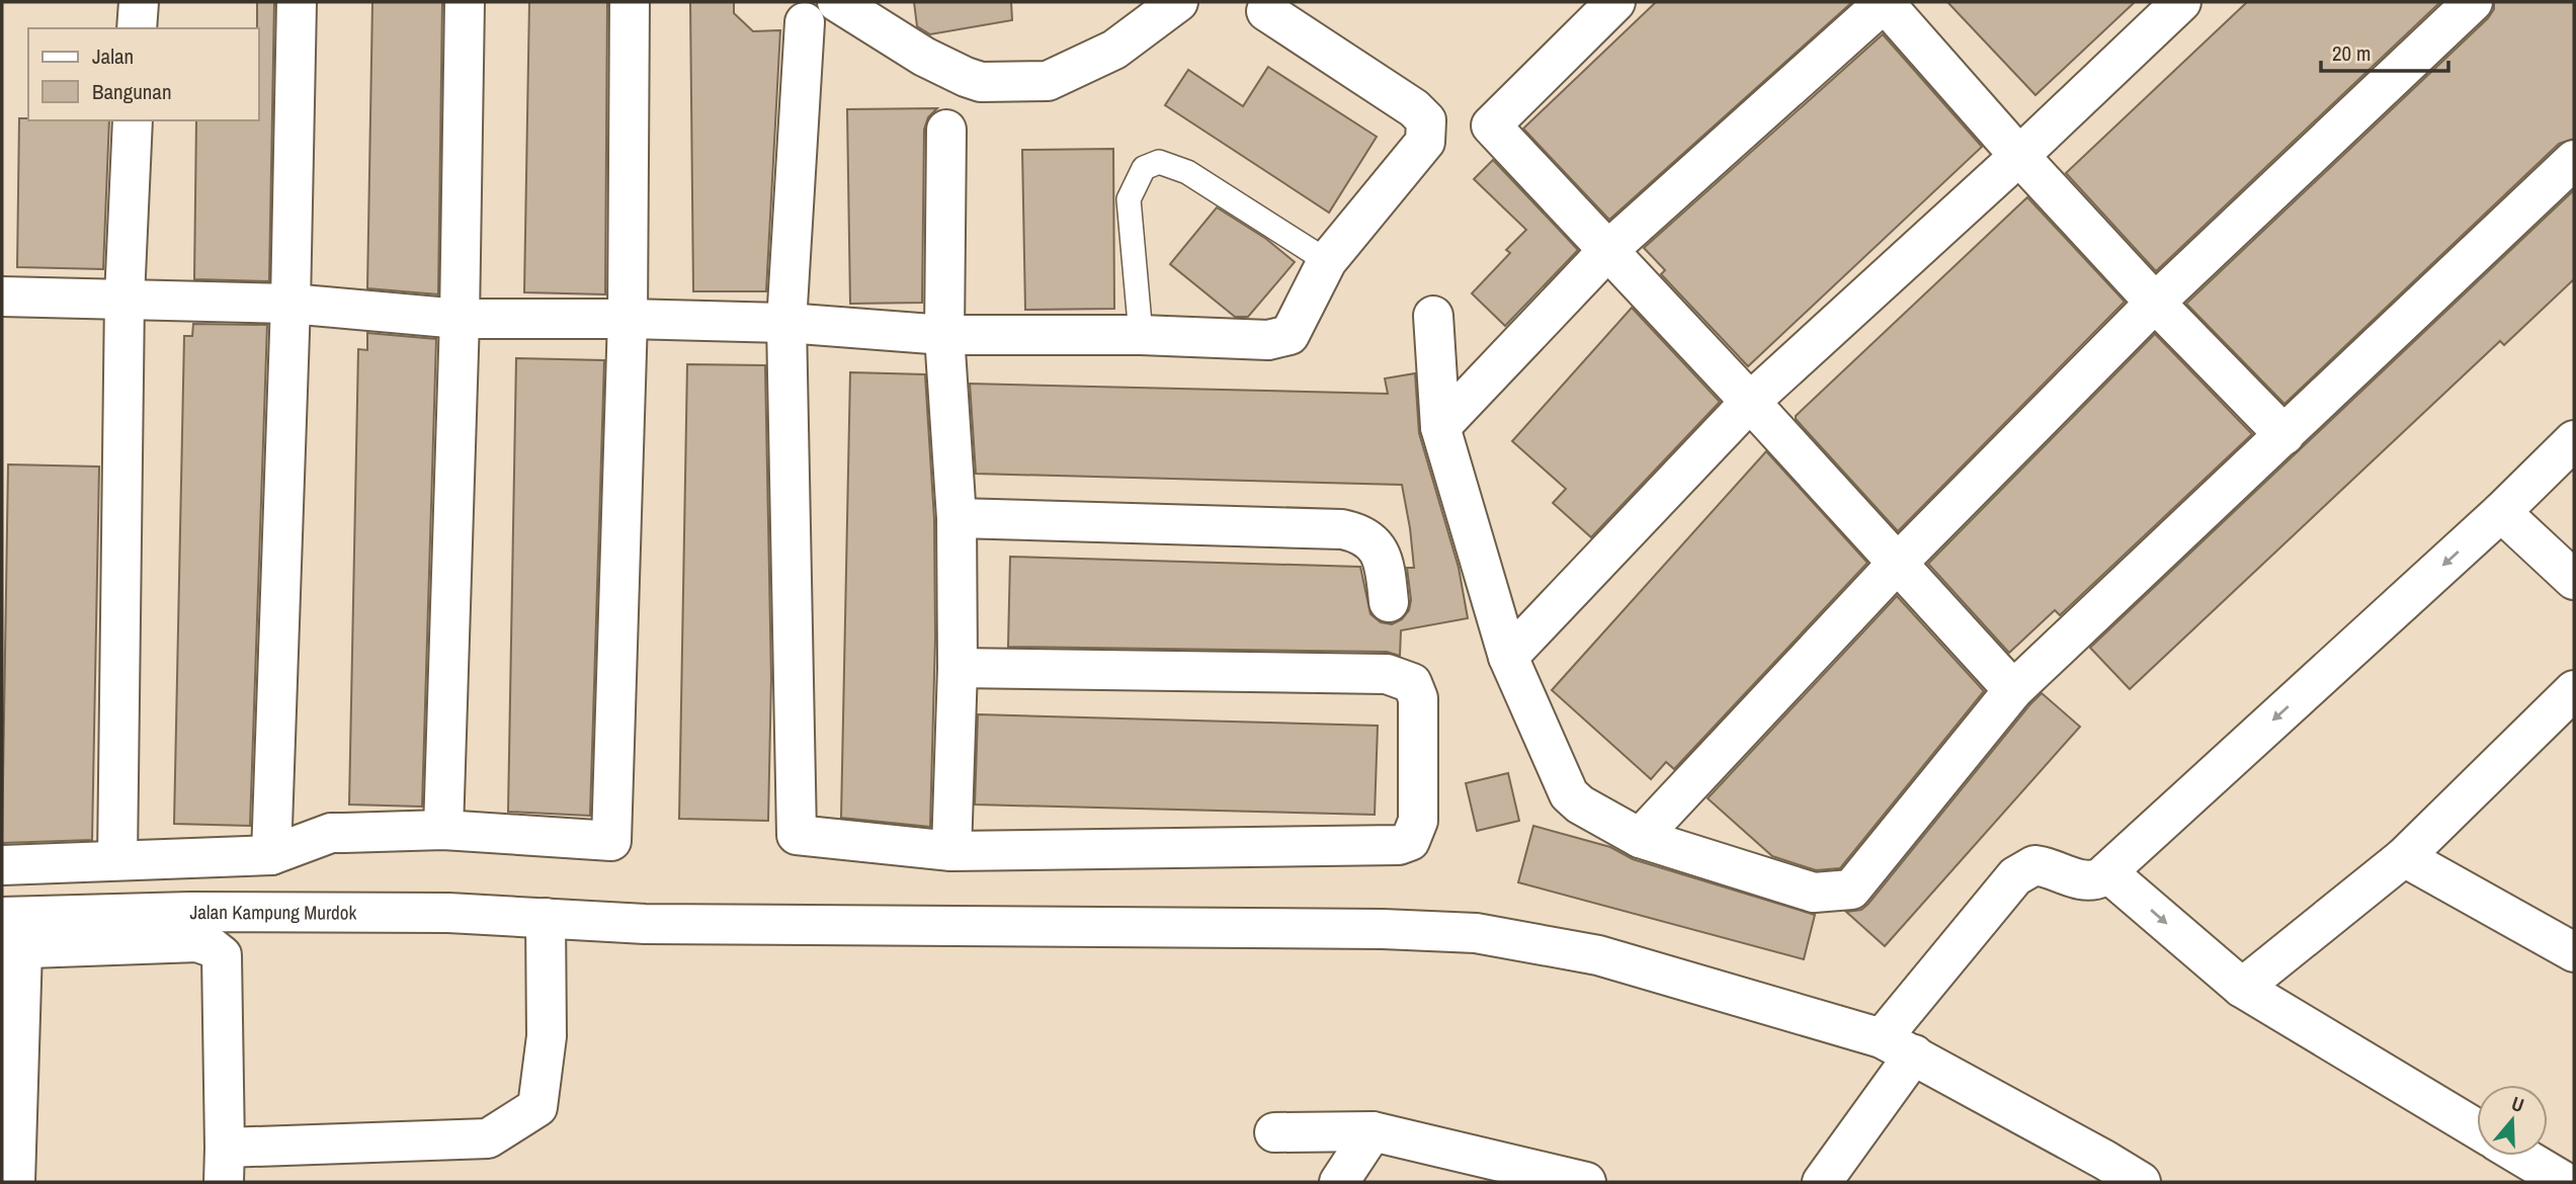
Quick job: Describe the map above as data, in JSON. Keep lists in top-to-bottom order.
{
  "streets": {
    "street": ["Jalan Kampung Murdok"]
  },
  "legend": ["Jalan", "Bangunan"],
  "scale_bar": "20 m",
  "north": "top"
}
